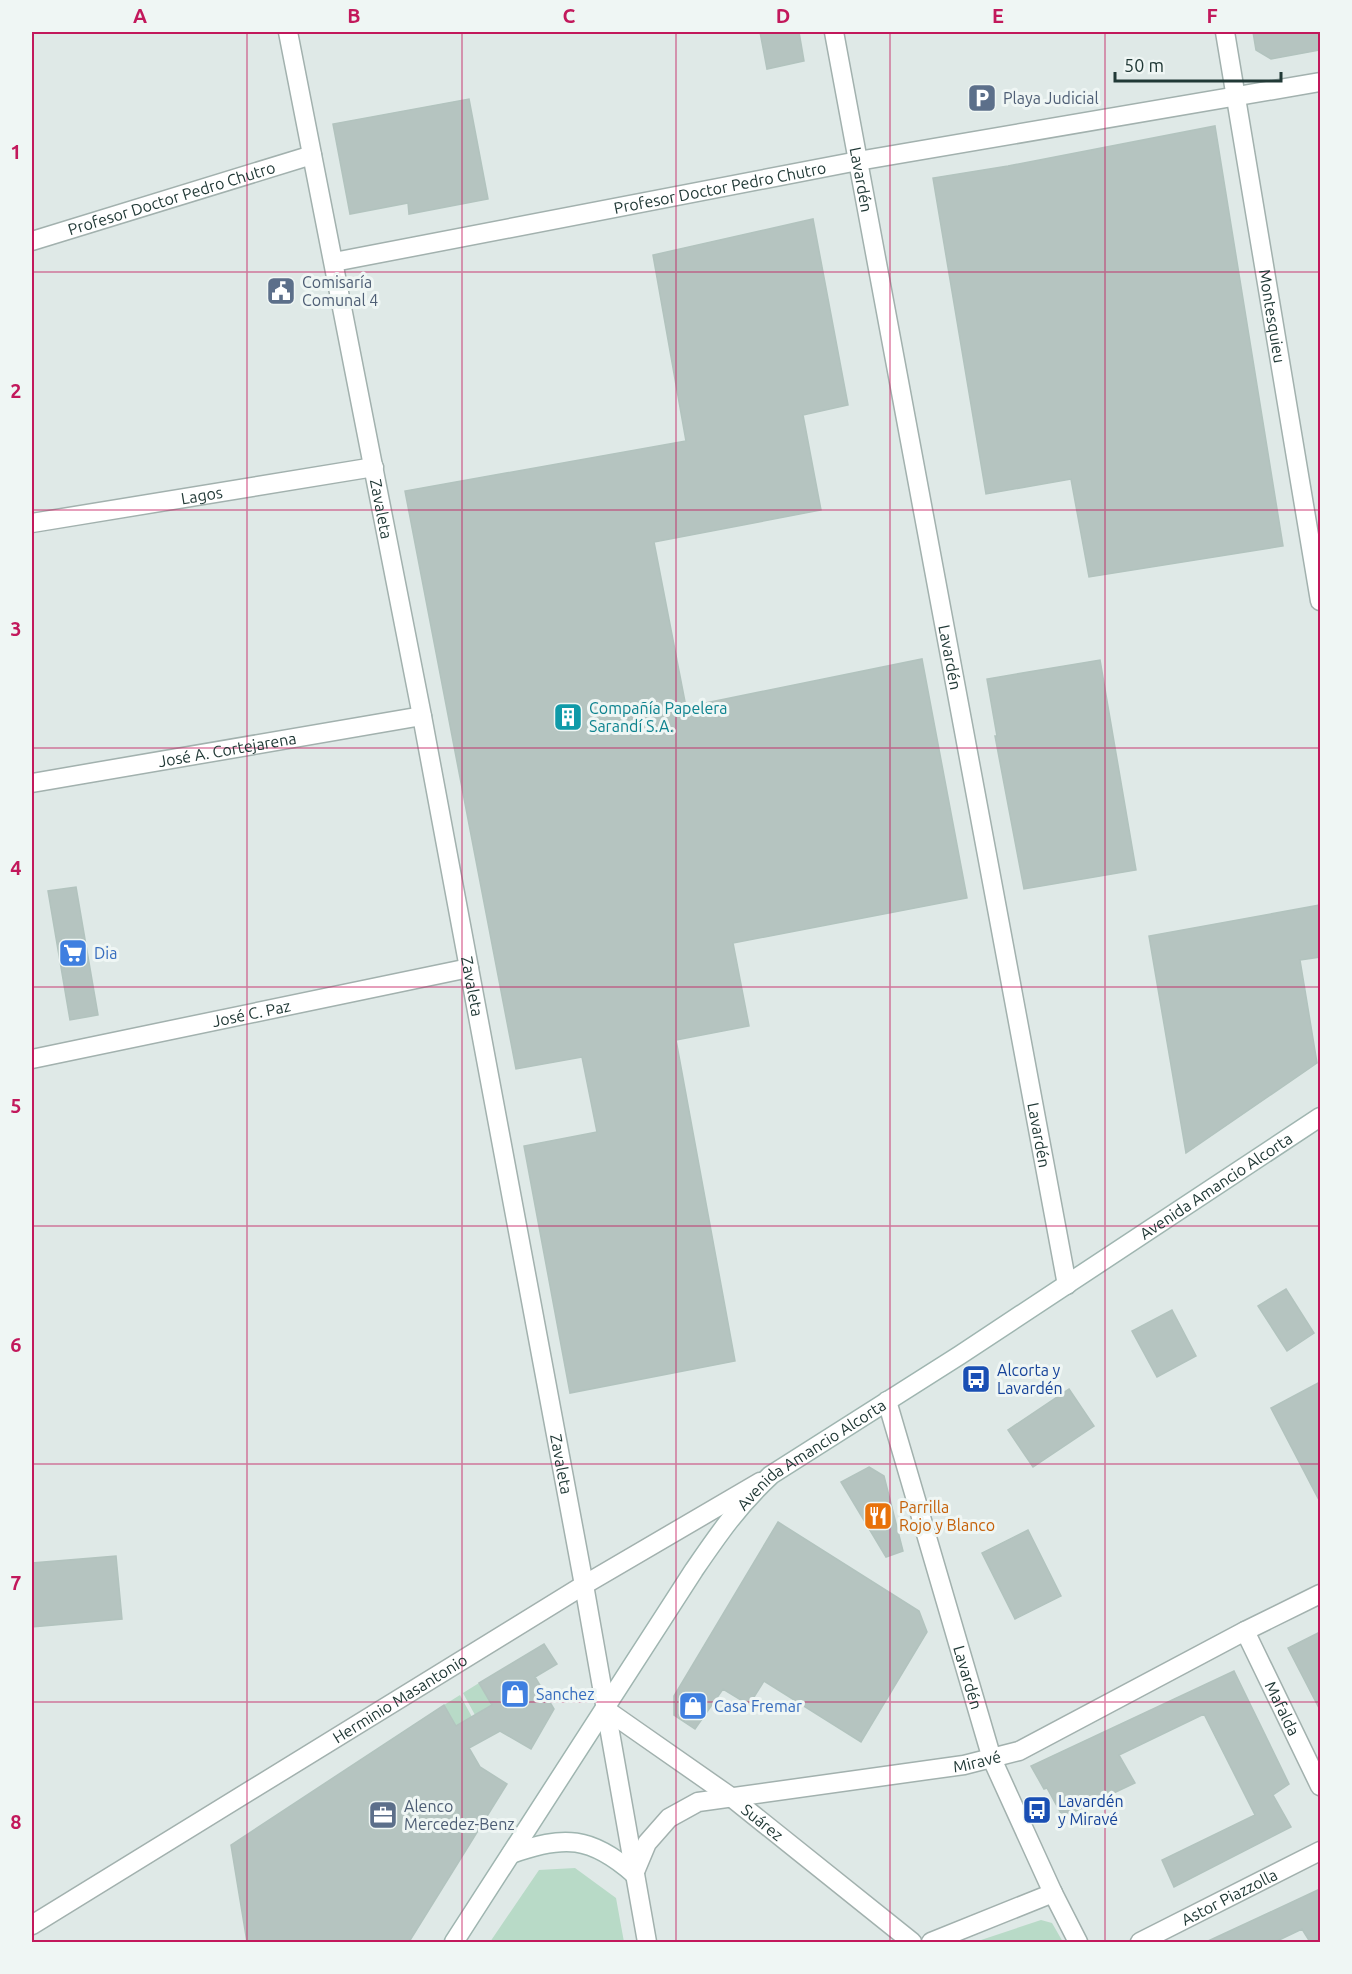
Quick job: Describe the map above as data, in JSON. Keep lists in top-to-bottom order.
{
  "streets": {
    "street": [
      "Lavardén",
      "Profesor Doctor Pedro Chutro",
      "Montesquieu",
      "Lagos",
      "Zavaleta",
      "José A. Cortejarena",
      "José C. Paz",
      "Avenida Amancio Alcorta",
      "Herminio Masantonio",
      "Mafalda",
      "Miravé",
      "Suárez",
      "Astor Piazzolla"
    ]
  },
  "crossings": [
    ["Lavardén", "Profesor Doctor Pedro Chutro"],
    ["Lavardén", "Avenida Amancio Alcorta"],
    ["Lavardén", "Miravé"],
    ["Profesor Doctor Pedro Chutro", "Montesquieu"],
    ["Profesor Doctor Pedro Chutro", "Zavaleta"],
    ["Lagos", "Zavaleta"],
    ["Zavaleta", "José A. Cortejarena"],
    ["Zavaleta", "José C. Paz"],
    ["Zavaleta", "Avenida Amancio Alcorta"],
    ["Zavaleta", "Herminio Masantonio"],
    ["Zavaleta", "Miravé"],
    ["Zavaleta", "Suárez"],
    ["Avenida Amancio Alcorta", "Herminio Masantonio"],
    ["Avenida Amancio Alcorta", "Suárez"],
    ["Mafalda", "Miravé"],
    ["Miravé", "Suárez"]
  ],
  "places": {
    "parking": ["Playa Judicial"],
    "public building": ["Comisaría Comunal 4"],
    "building": ["Compañía Papelera Sarandí S.A."],
    "supermarket": ["Dia"],
    "bus stop": ["Alcorta y Lavardén", "Lavardén y Miravé"],
    "restaurant": ["Parrilla Rojo y Blanco"],
    "shop": ["Sanchez", "Casa Fremar"],
    "office": ["Alenco Mercedez-Benz"]
  },
  "scale_bar": "50 m",
  "grid": {
    "columns": [
      "A",
      "B",
      "C",
      "D",
      "E",
      "F"
    ],
    "rows": [
      "1",
      "2",
      "3",
      "4",
      "5",
      "6",
      "7",
      "8"
    ]
  }
}
